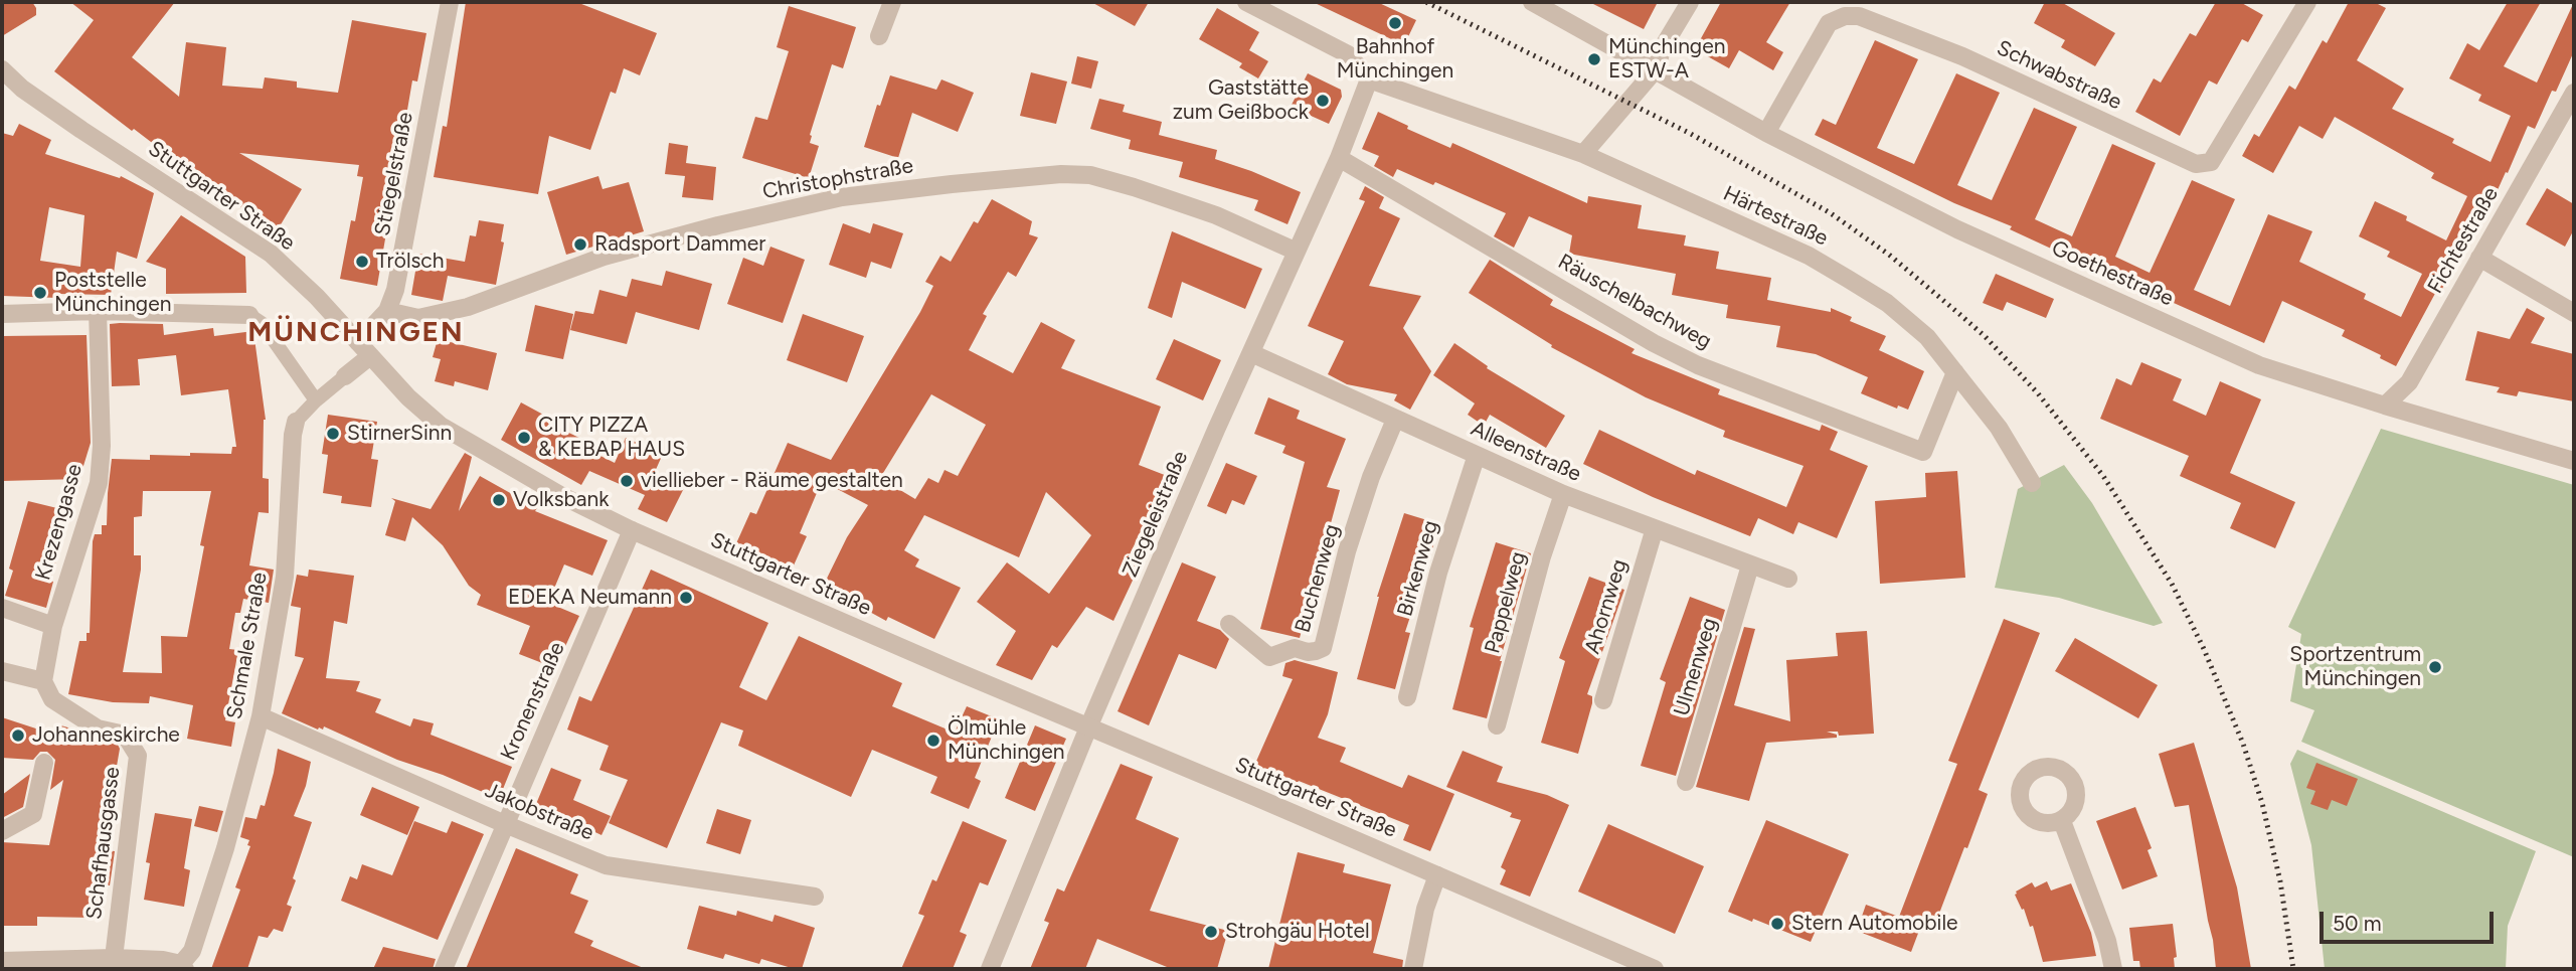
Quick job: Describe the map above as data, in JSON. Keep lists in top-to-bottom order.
{
  "streets": {
    "street": [
      "Schwabstraße",
      "Stiegelstraße",
      "Christophstraße",
      "Stuttgarter Straße",
      "Härtestraße",
      "Fichtestraße",
      "Goethestraße",
      "Räuschelbachweg",
      "Alleenstraße",
      "Ziegeleistraße",
      "Krezengasse",
      "Birkenweg",
      "Buchenweg",
      "Pappelweg",
      "Ahornweg",
      "Schmale Straße",
      "Ulmenweg",
      "Kronenstraße",
      "Jakobstraße",
      "Schafhausgasse"
    ]
  },
  "crossings": [
    ["Schwabstraße", "Goethestraße"],
    ["Stiegelstraße", "Christophstraße"],
    ["Stiegelstraße", "Stuttgarter Straße"],
    ["Christophstraße", "Ziegeleistraße"],
    ["Stuttgarter Straße", "Ziegeleistraße"],
    ["Stuttgarter Straße", "Schmale Straße"],
    ["Stuttgarter Straße", "Kronenstraße"],
    ["Härtestraße", "Räuschelbachweg"],
    ["Härtestraße", "Ziegeleistraße"],
    ["Fichtestraße", "Goethestraße"],
    ["Räuschelbachweg", "Ziegeleistraße"],
    ["Alleenstraße", "Ziegeleistraße"],
    ["Alleenstraße", "Birkenweg"],
    ["Alleenstraße", "Buchenweg"],
    ["Alleenstraße", "Pappelweg"],
    ["Alleenstraße", "Ahornweg"],
    ["Alleenstraße", "Ulmenweg"],
    ["Schmale Straße", "Jakobstraße"],
    ["Kronenstraße", "Jakobstraße"]
  ],
  "districts": ["MÜNCHINGEN"],
  "places": [
    "Bahnhof Münchingen",
    "Münchingen ESTW-A",
    "Gaststätte zum Geißbock",
    "Radsport Dammer",
    "Trölsch",
    "Poststelle Münchingen",
    "StirnerSinn",
    "CITY PIZZA & KEBAP HAUS",
    "viellieber - Räume gestalten",
    "Volksbank",
    "EDEKA Neumann",
    "Sportzentrum Münchingen",
    "Johanneskirche",
    "Ölmühle Münchingen",
    "Stern Automobile",
    "Strohgäu Hotel"
  ],
  "scale_bar": "50 m"
}
